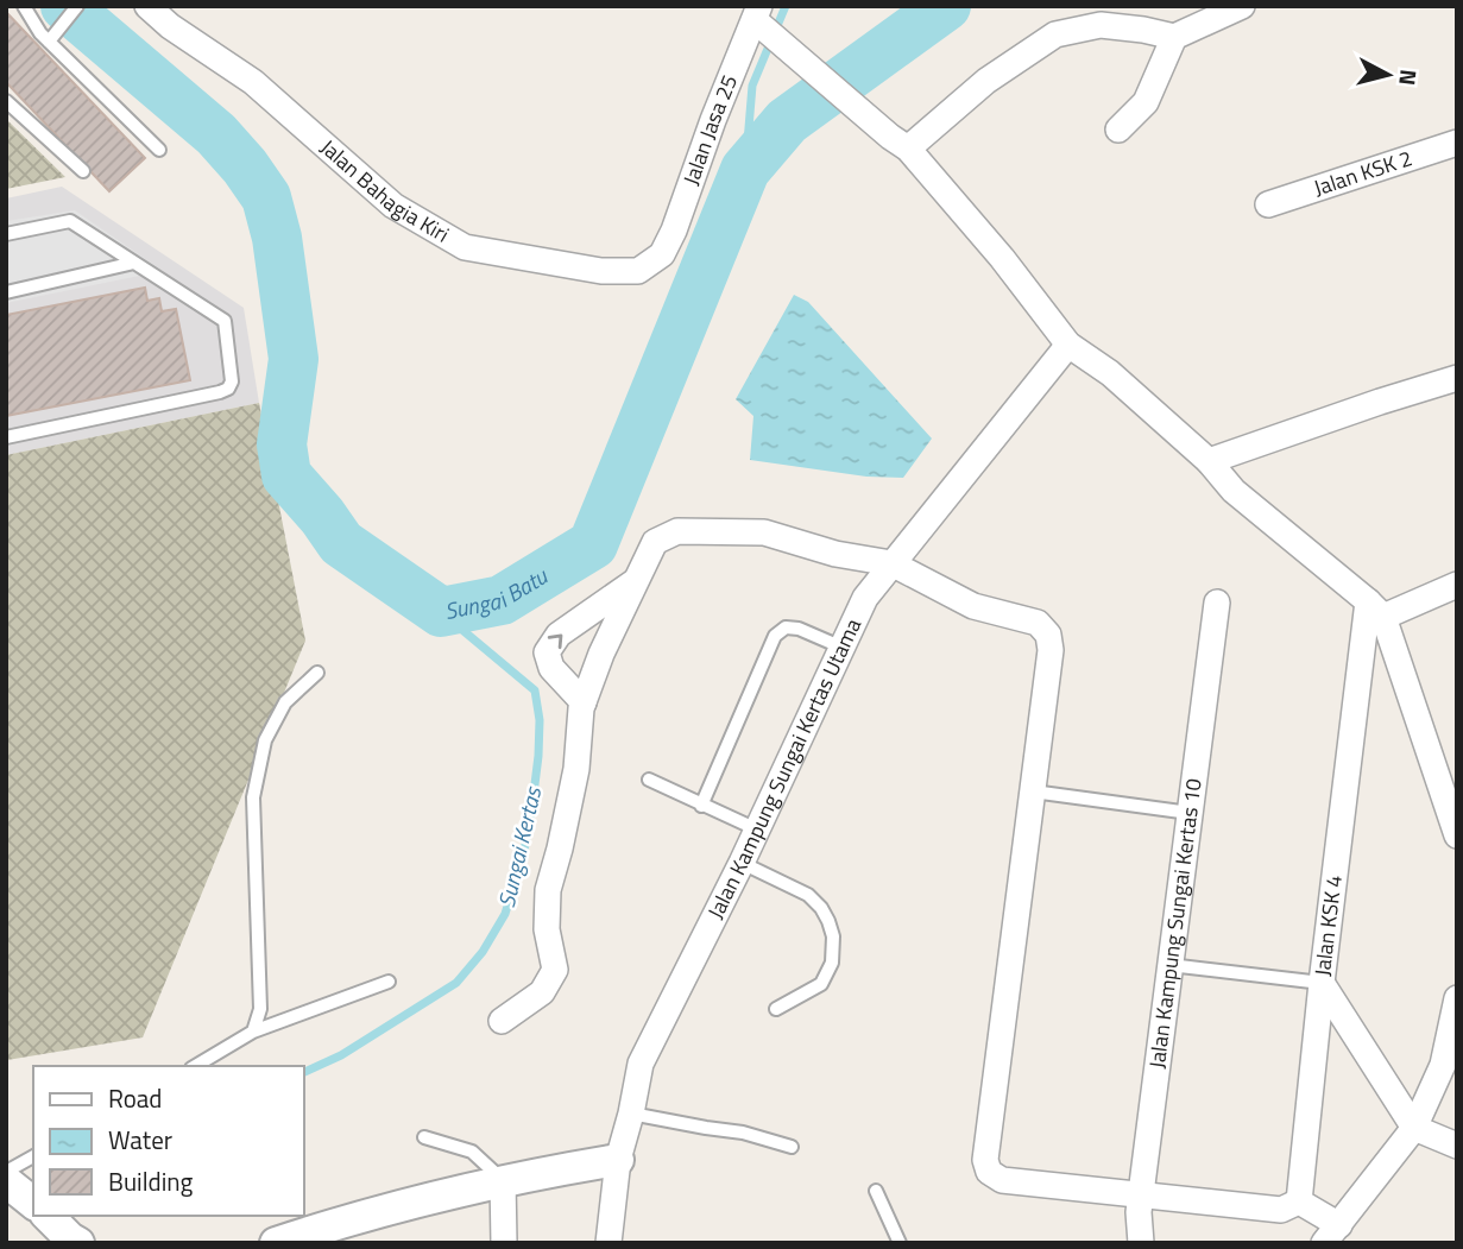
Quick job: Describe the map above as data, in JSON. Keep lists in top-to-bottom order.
{
  "streets": {
    "street": [
      "Jalan Jasa 25",
      "Jalan KSK 2",
      "Jalan Bahagia Kiri",
      "Jalan Kampung Sungai Kertas Utama",
      "Jalan Kampung Sungai Kertas 10",
      "Jalan KSK 4"
    ]
  },
  "crossings": [
    ["Jalan Jasa 25", "Jalan Bahagia Kiri"]
  ],
  "water": ["Sungai Batu", "Sungai Kertas"],
  "legend": ["Road", "Water", "Building"],
  "north": "right"
}
